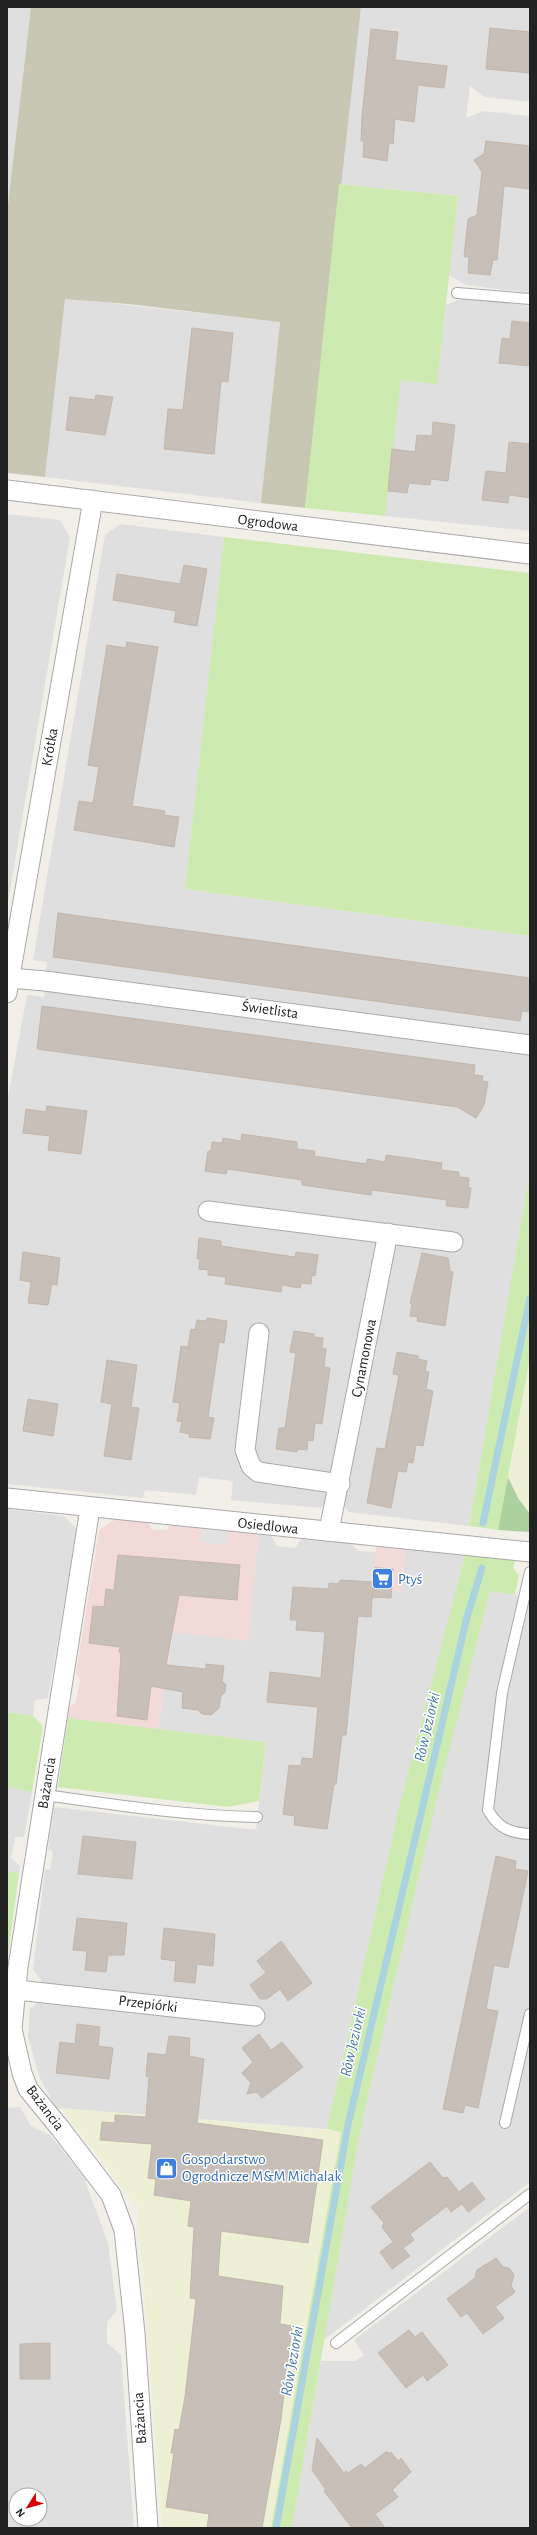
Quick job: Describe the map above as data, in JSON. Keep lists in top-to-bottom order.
{
  "streets": {
    "street": [
      "Ogrodowa",
      "Krótka",
      "Świetlista",
      "Cynamonowa",
      "Osiedlowa",
      "Bażancia",
      "Przepiórki"
    ]
  },
  "crossings": [
    ["Ogrodowa", "Krótka"],
    ["Krótka", "Świetlista"],
    ["Cynamonowa", "Osiedlowa"],
    ["Osiedlowa", "Bażancia"],
    ["Bażancia", "Przepiórki"]
  ],
  "water": ["Rów Jeziorki"],
  "places": {
    "supermarket": ["Ptyś"],
    "shop": ["Gospodarstwo Ogrodnicze M&M Michalak"]
  },
  "north": "bottom left"
}
